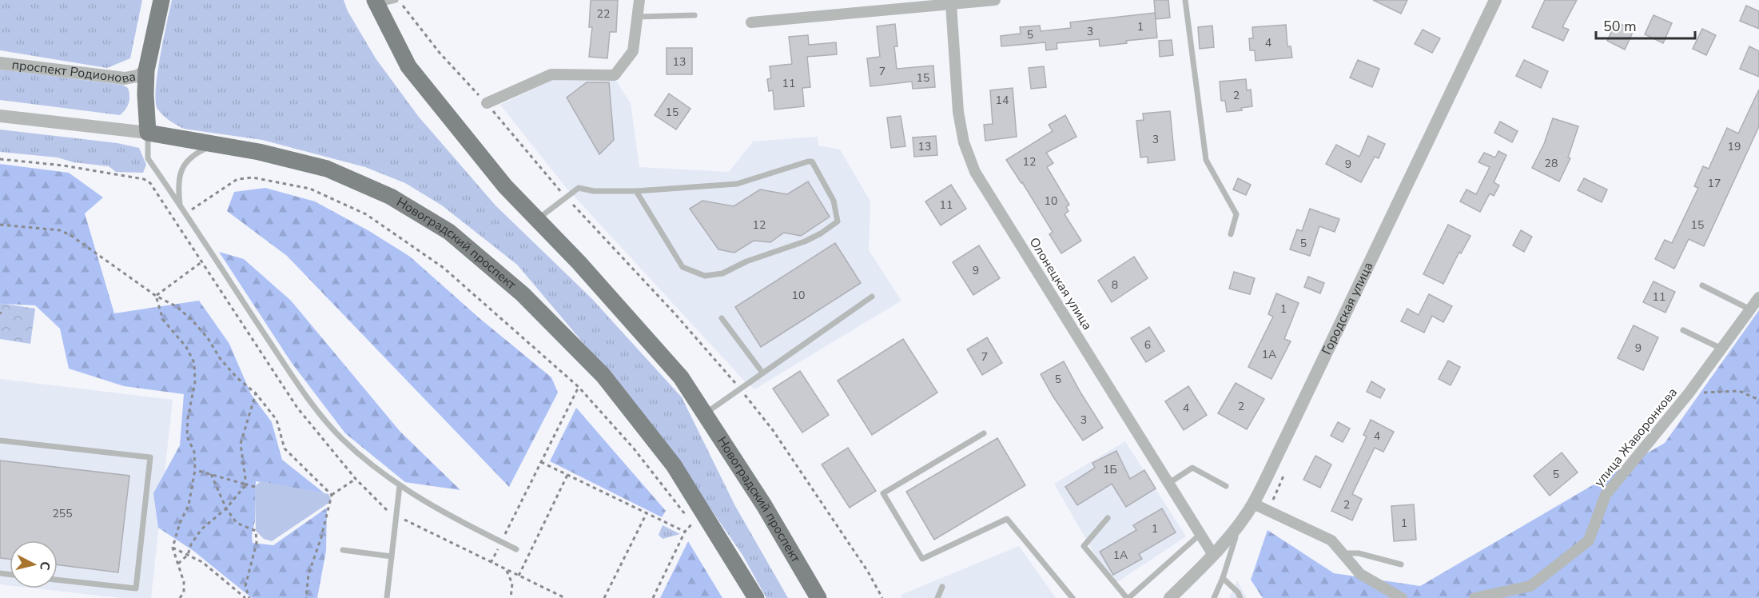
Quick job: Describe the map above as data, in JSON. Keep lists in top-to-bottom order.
{
  "streets": {
    "main road": ["Новоградский проспект"],
    "street": [
      "проспект Родионова",
      "Олонецкая улица",
      "Городская улица",
      "улица Жаворонкова"
    ]
  },
  "crossings": [
    ["Олонецкая улица", "Городская улица"]
  ],
  "house_numbers": [
    "22",
    "1",
    "3",
    "5",
    "4",
    "13",
    "7",
    "15",
    "11",
    "2",
    "14",
    "15",
    "3",
    "13",
    "19",
    "12",
    "28",
    "9",
    "17",
    "10",
    "11",
    "12",
    "15",
    "5",
    "9",
    "8",
    "10",
    "11",
    "1",
    "6",
    "9",
    "1А",
    "7",
    "5",
    "2",
    "4",
    "3",
    "4",
    "1Б",
    "5",
    "2",
    "255",
    "1",
    "1",
    "1А"
  ],
  "scale_bar": "50 m",
  "north": "right"
}
